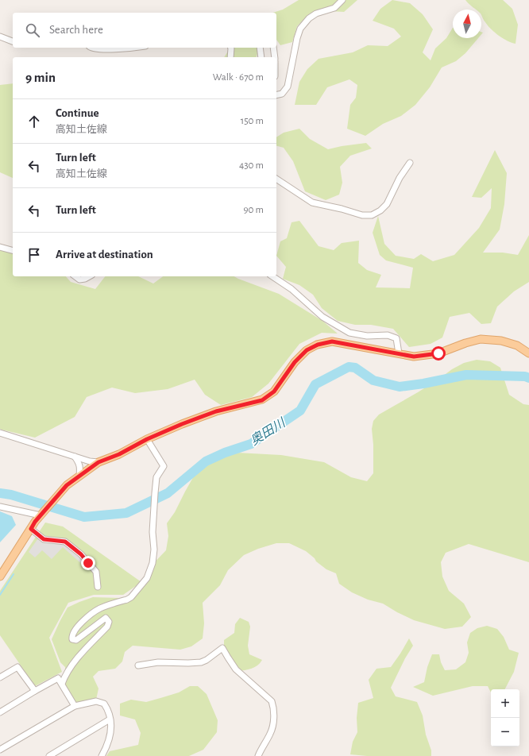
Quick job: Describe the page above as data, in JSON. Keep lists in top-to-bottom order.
{
  "water": ["奥田川"],
  "north": "top",
  "page": {
    "search": "Search here",
    "heading": ["9 min", "Walk · 670 m"],
    "list": [
      ["Continue", "高知土佐線", "150 m"],
      ["Turn left", "高知土佐線", "430 m"],
      ["Turn left", "90 m"],
      "Arrive at destination"
    ],
    "map_buttons": ["+", "−"]
  }
}
